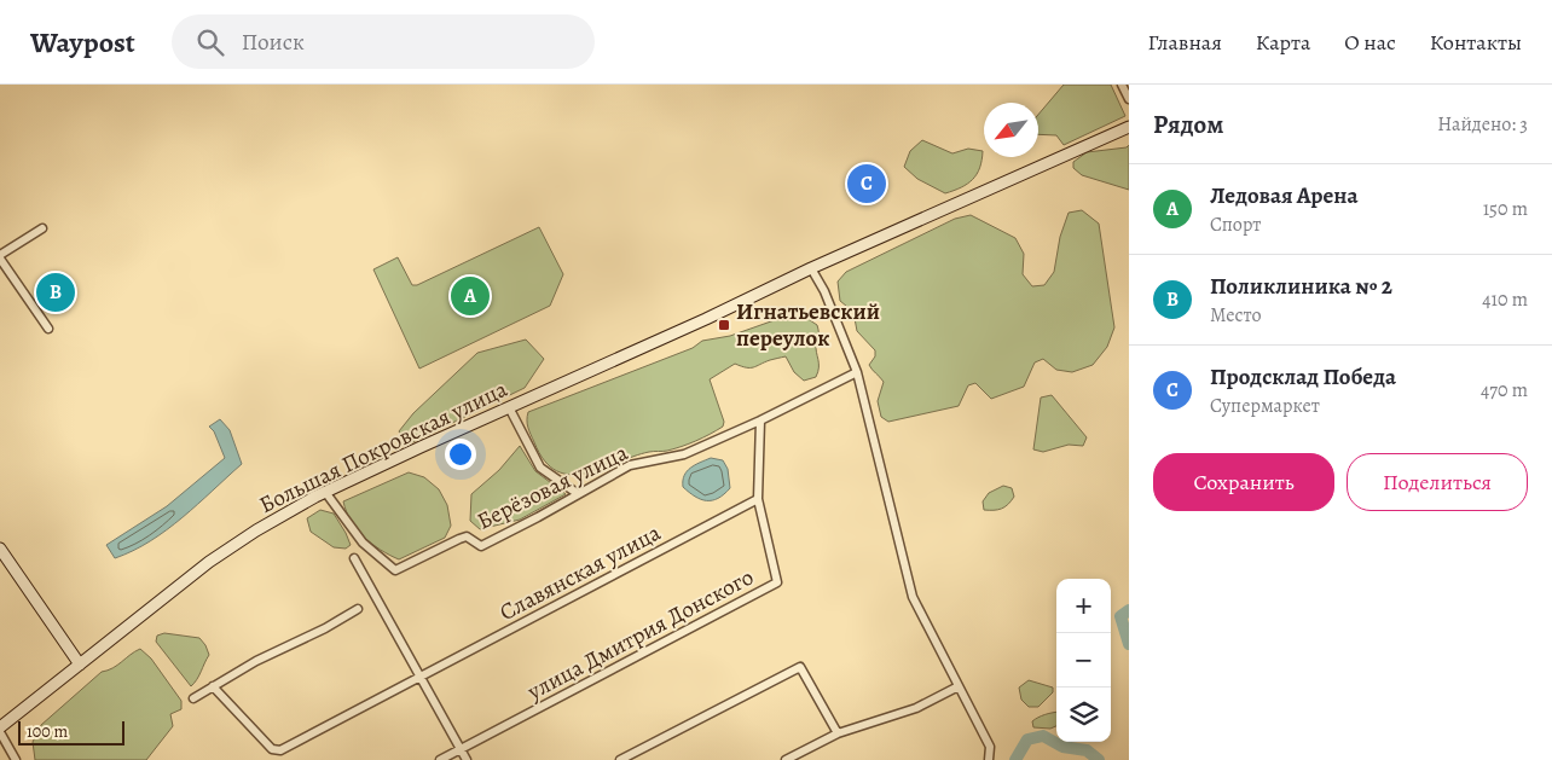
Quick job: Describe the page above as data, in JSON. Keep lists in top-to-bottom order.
{
  "streets": {
    "main road": ["Большая Покровская улица"],
    "street": ["Берёзовая улица", "Славянская улица", "улица Дмитрия Донского"]
  },
  "crossings": [
    ["Большая Покровская улица", "Берёзовая улица"],
    ["Берёзовая улица", "улица Дмитрия Донского"],
    ["Славянская улица", "улица Дмитрия Донского"]
  ],
  "places": {
    "transit": ["Игнатьевский переулок"]
  },
  "scale_bar": "100 m",
  "north": "bottom left",
  "page": {
    "header": "Waypost",
    "search": "Поиск",
    "nav": [
      "Главная",
      "Карта",
      "О нас",
      "Контакты"
    ],
    "heading": ["Рядом", "Найдено: 3"],
    "pins": ["C", "B", "A"],
    "list": [
      {
        "mark": "A",
        "name": "Ледовая Арена",
        "note": "Спорт",
        "value": "150 m"
      },
      {
        "mark": "B",
        "name": "Поликлиника № 2",
        "note": "Место",
        "value": "410 m"
      },
      {
        "mark": "C",
        "name": "Продсклад Победа",
        "note": "Супермаркет",
        "value": "470 m"
      }
    ],
    "buttons": ["Сохранить", "Поделиться"],
    "map_buttons": ["+", "−"],
    "scale": "100 m"
  }
}
